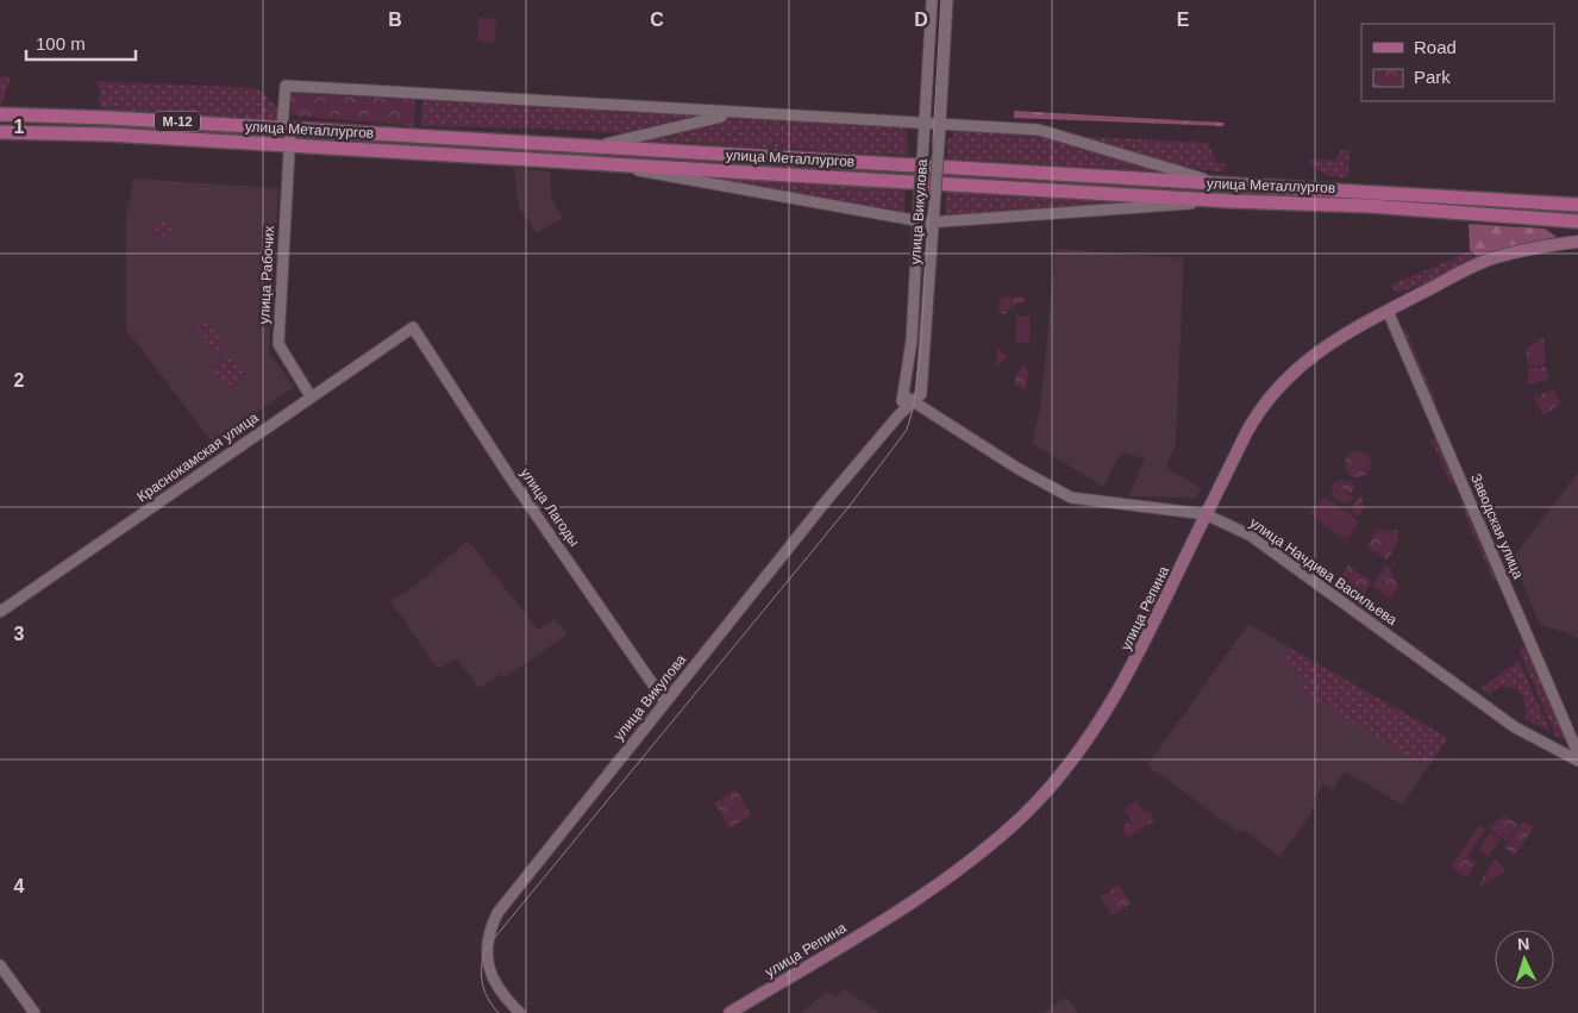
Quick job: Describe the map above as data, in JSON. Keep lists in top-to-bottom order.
{
  "streets": {
    "main road": ["М-12", "улица Металлургов", "улица Репина"],
    "street": [
      "улица Викулова",
      "улица Рабочих",
      "Краснокамская улица",
      "улица Лагоды",
      "Заводская улица",
      "улица Начдива Васильева"
    ]
  },
  "crossings": [
    ["улица Металлургов", "улица Рабочих"],
    ["улица Викулова", "улица Лагоды"],
    ["улица Викулова", "улица Начдива Васильева"],
    ["улица Рабочих", "Краснокамская улица"],
    ["Краснокамская улица", "улица Лагоды"],
    ["Заводская улица", "улица Репина"],
    ["улица Начдива Васильева", "улица Репина"]
  ],
  "legend": ["Road", "Park"],
  "scale_bar": "100 m",
  "north": "top",
  "grid": {
    "columns": [
      "B",
      "C",
      "D",
      "E"
    ],
    "rows": [
      "1",
      "2",
      "3",
      "4"
    ]
  }
}
